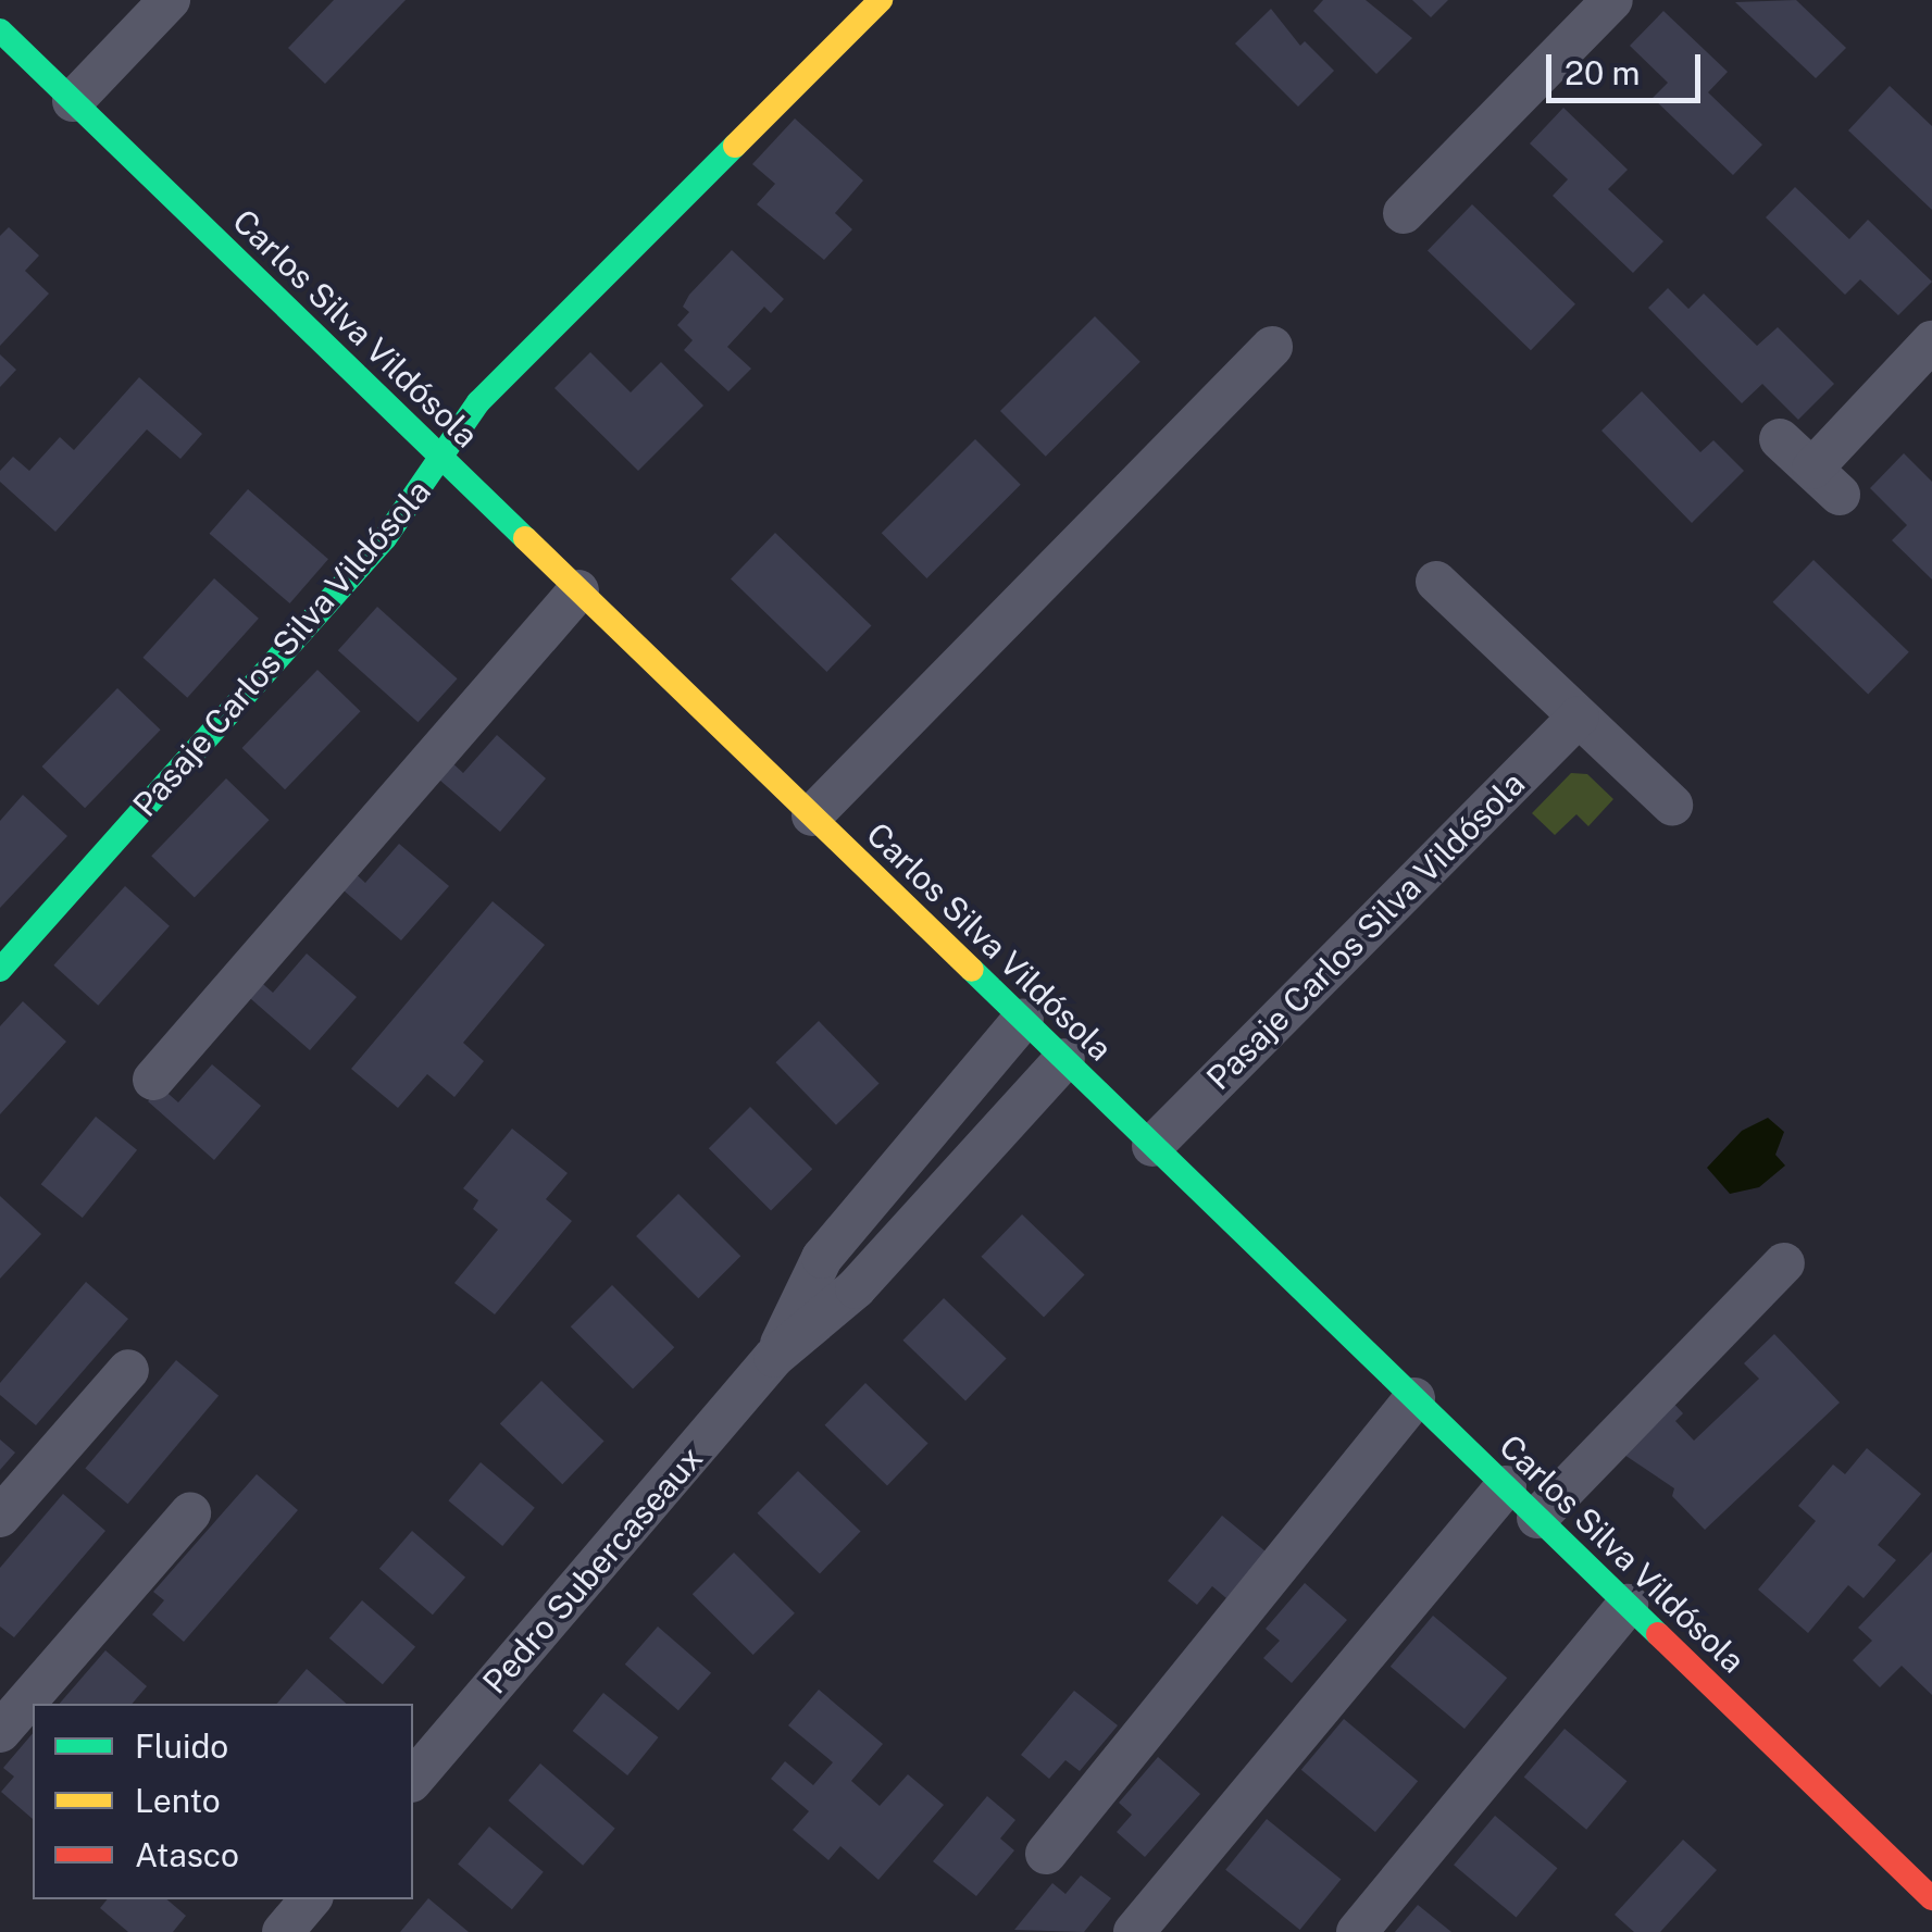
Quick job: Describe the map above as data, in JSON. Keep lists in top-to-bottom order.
{
  "streets": {
    "street": ["Carlos Silva Vildósola", "Pasaje Carlos Silva Vildósola", "Pedro Subercaseaux"]
  },
  "crossings": [
    ["Carlos Silva Vildósola", "Pasaje Carlos Silva Vildósola"],
    ["Carlos Silva Vildósola", "Pedro Subercaseaux"]
  ],
  "legend": ["Fluido", "Lento", "Atasco"],
  "scale_bar": "20 m"
}
